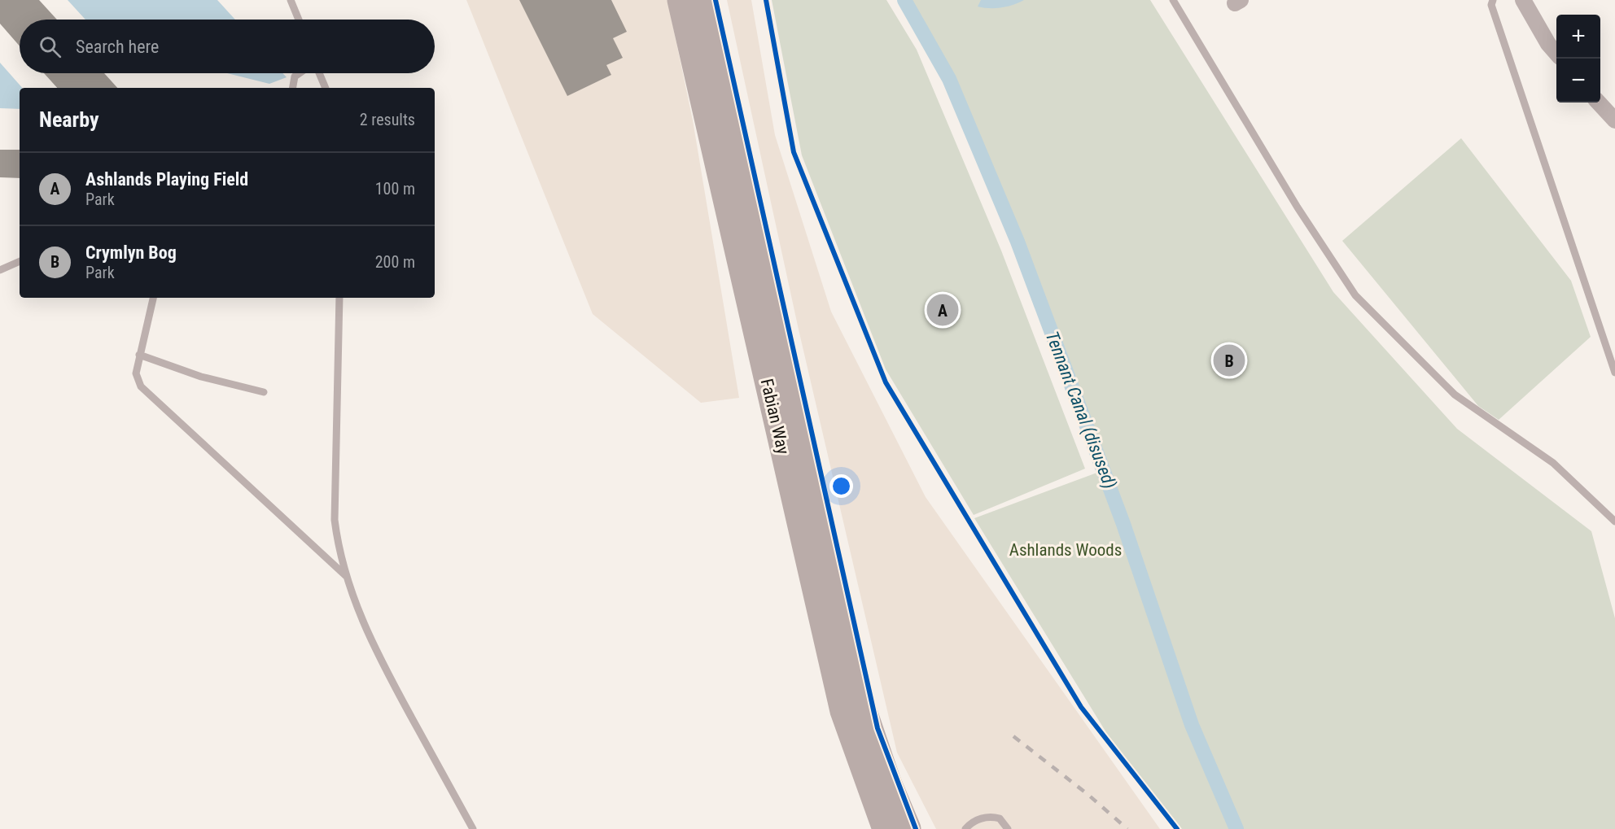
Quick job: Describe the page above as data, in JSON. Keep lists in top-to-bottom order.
{
  "streets": {
    "highway": ["Fabian Way"]
  },
  "water": ["Tennant Canal (disused)"],
  "parks": ["Ashlands Woods"],
  "page": {
    "map_buttons": ["+", "−"],
    "search": "Search here",
    "heading": ["Nearby", "2 results"],
    "list": [
      {
        "mark": "A",
        "name": "Ashlands Playing Field",
        "note": "Park",
        "value": "100 m"
      },
      {
        "mark": "B",
        "name": "Crymlyn Bog",
        "note": "Park",
        "value": "200 m"
      }
    ],
    "pins": ["A", "B"]
  }
}
